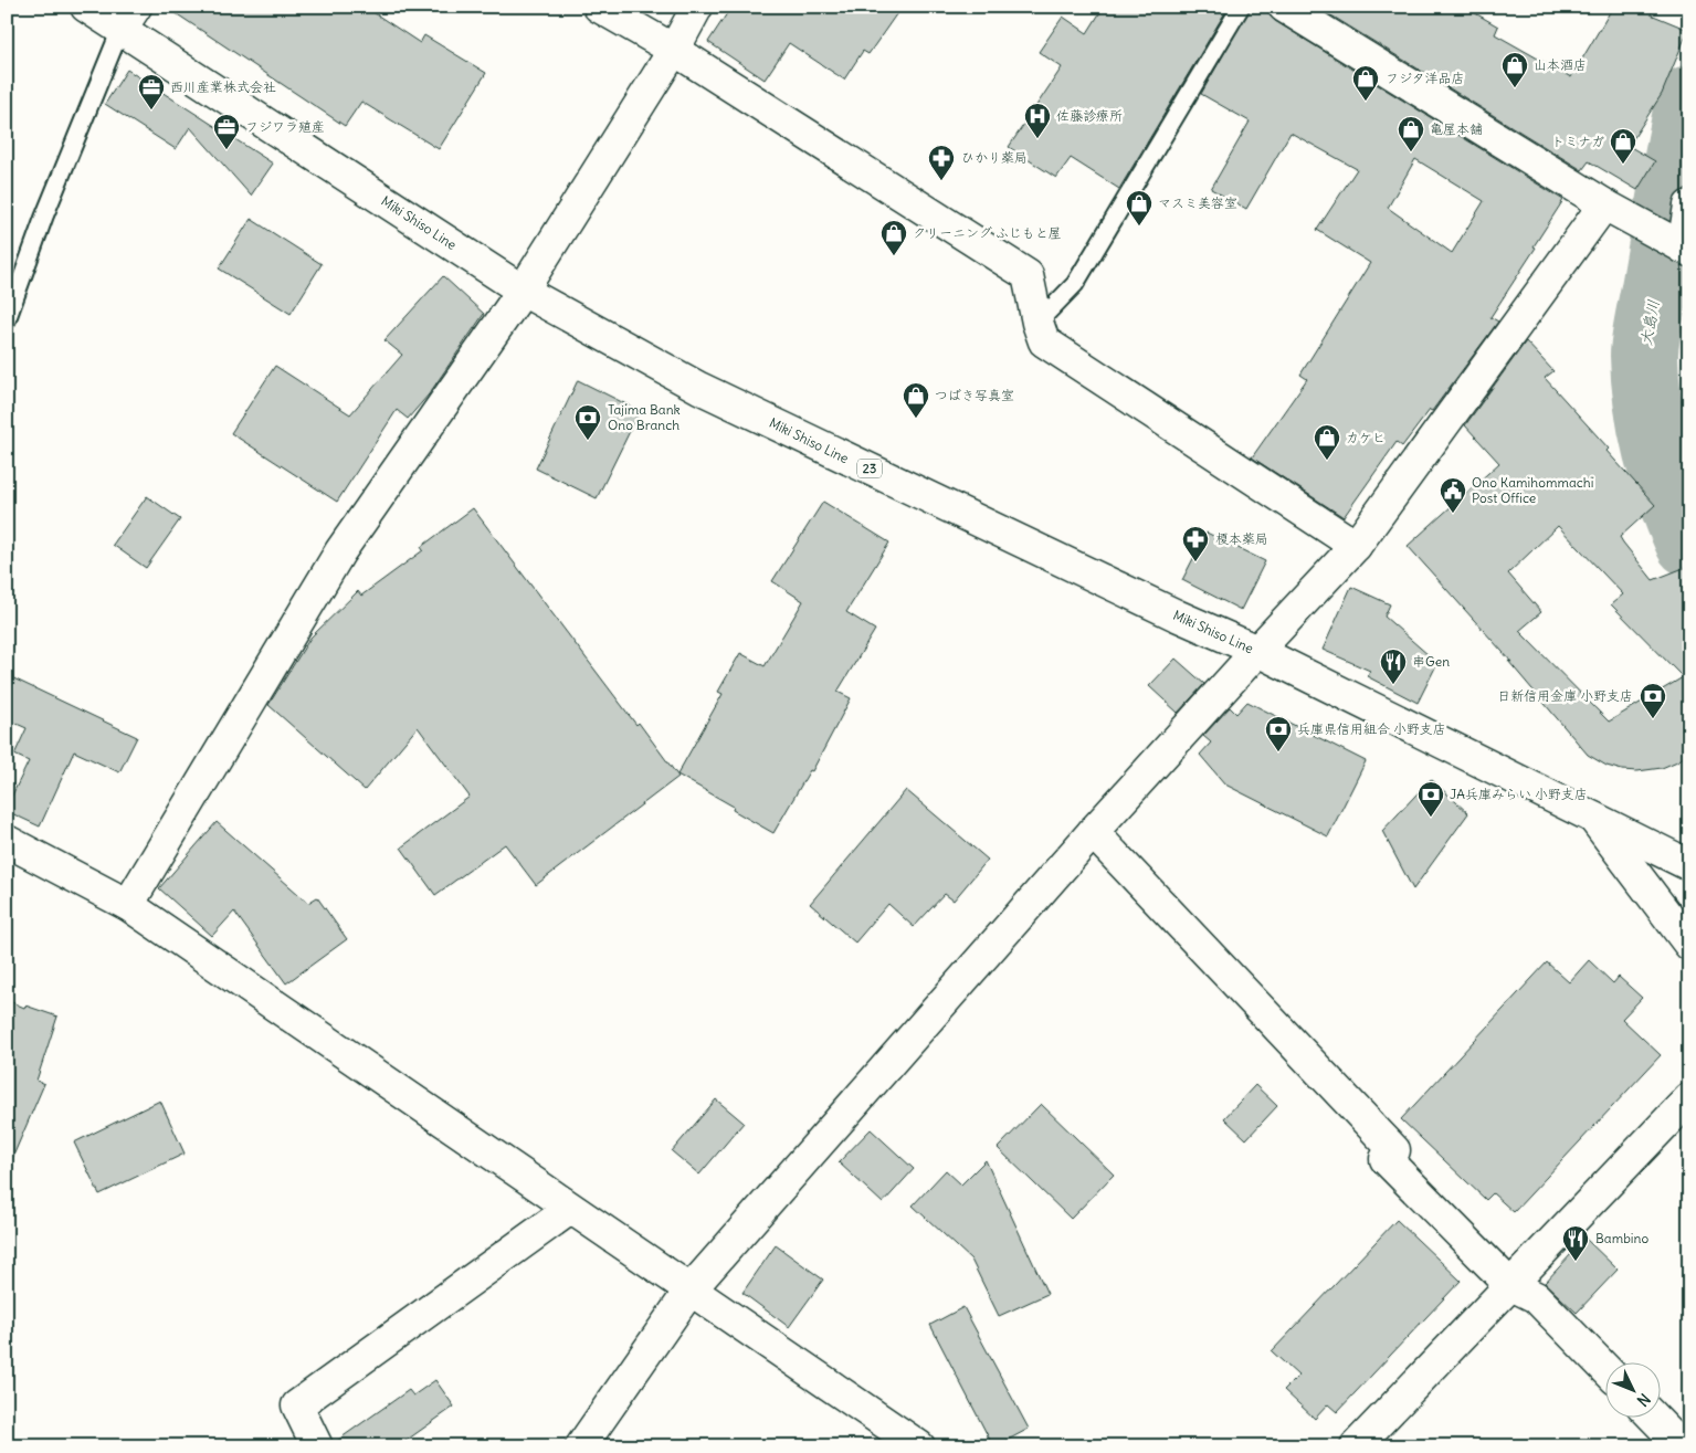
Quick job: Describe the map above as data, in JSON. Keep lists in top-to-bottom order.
{
  "streets": {
    "street": ["Miki Shiso Line", "23"]
  },
  "water": ["大島川"],
  "places": {
    "shop": [
      "山本酒店",
      "フジタ洋品店",
      "亀屋本舗",
      "トミナガ",
      "マスミ美容室",
      "クリーニング ふじもと屋",
      "つばき写真室",
      "カケヒ"
    ],
    "office": ["西川産業株式会社", "フジワラ殖産"],
    "hospital": ["佐藤診療所"],
    "pharmacy": ["ひかり薬局", "榎本薬局"],
    "bank": [
      "Tajima Bank Ono Branch",
      "日新信用金庫 小野支店",
      "兵庫県信用組合 小野支店",
      "JA兵庫みらい 小野支店"
    ],
    "public building": ["Ono Kamihommachi Post Office"],
    "restaurant": ["串Gen", "Bambino"]
  },
  "north": "bottom right"
}
